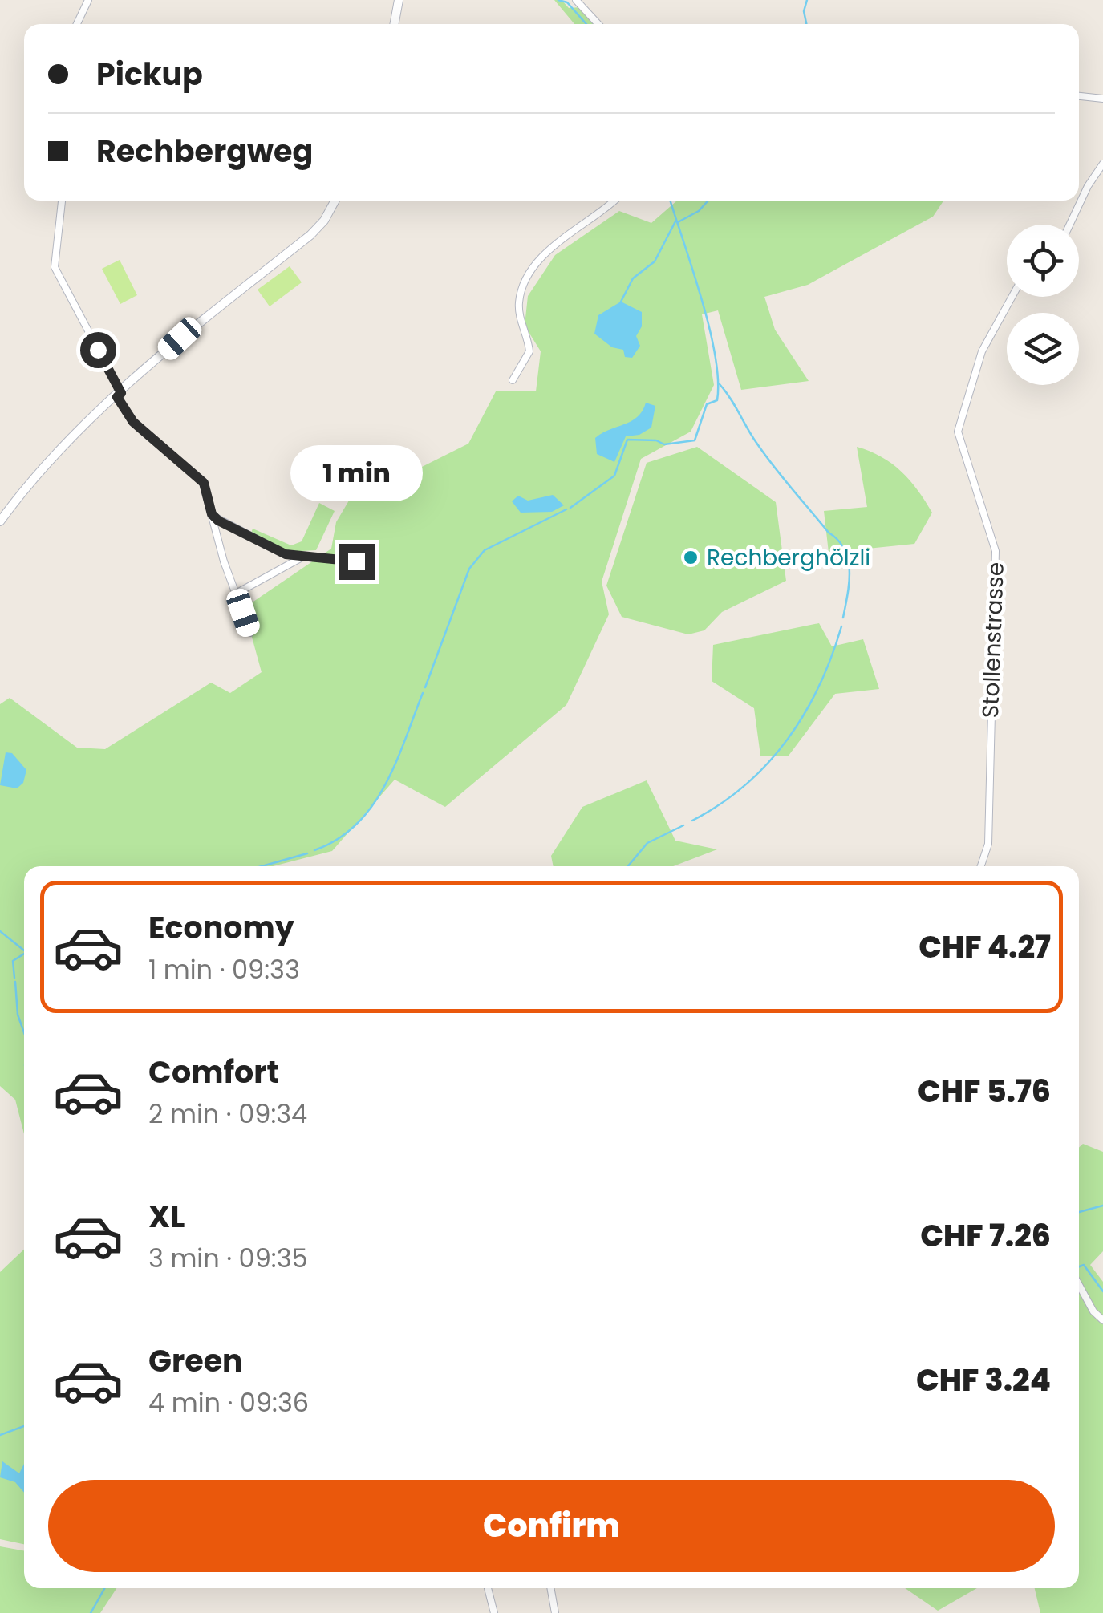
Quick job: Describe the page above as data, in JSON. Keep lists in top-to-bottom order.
{
  "streets": {
    "street": ["Stollenstrasse"]
  },
  "places": ["Rechberghölzli"],
  "page": {
    "banner": ["Pickup", "Rechbergweg"],
    "bubble": "1 min",
    "list": [
      {
        "name": "Economy",
        "note": "1 min · 09:33",
        "value": "CHF 4.27"
      },
      {
        "name": "Comfort",
        "note": "2 min · 09:34",
        "value": "CHF 5.76"
      },
      {
        "name": "XL",
        "note": "3 min · 09:35",
        "value": "CHF 7.26"
      },
      {
        "name": "Green",
        "note": "4 min · 09:36",
        "value": "CHF 3.24"
      }
    ],
    "buttons": "Confirm"
  }
}
